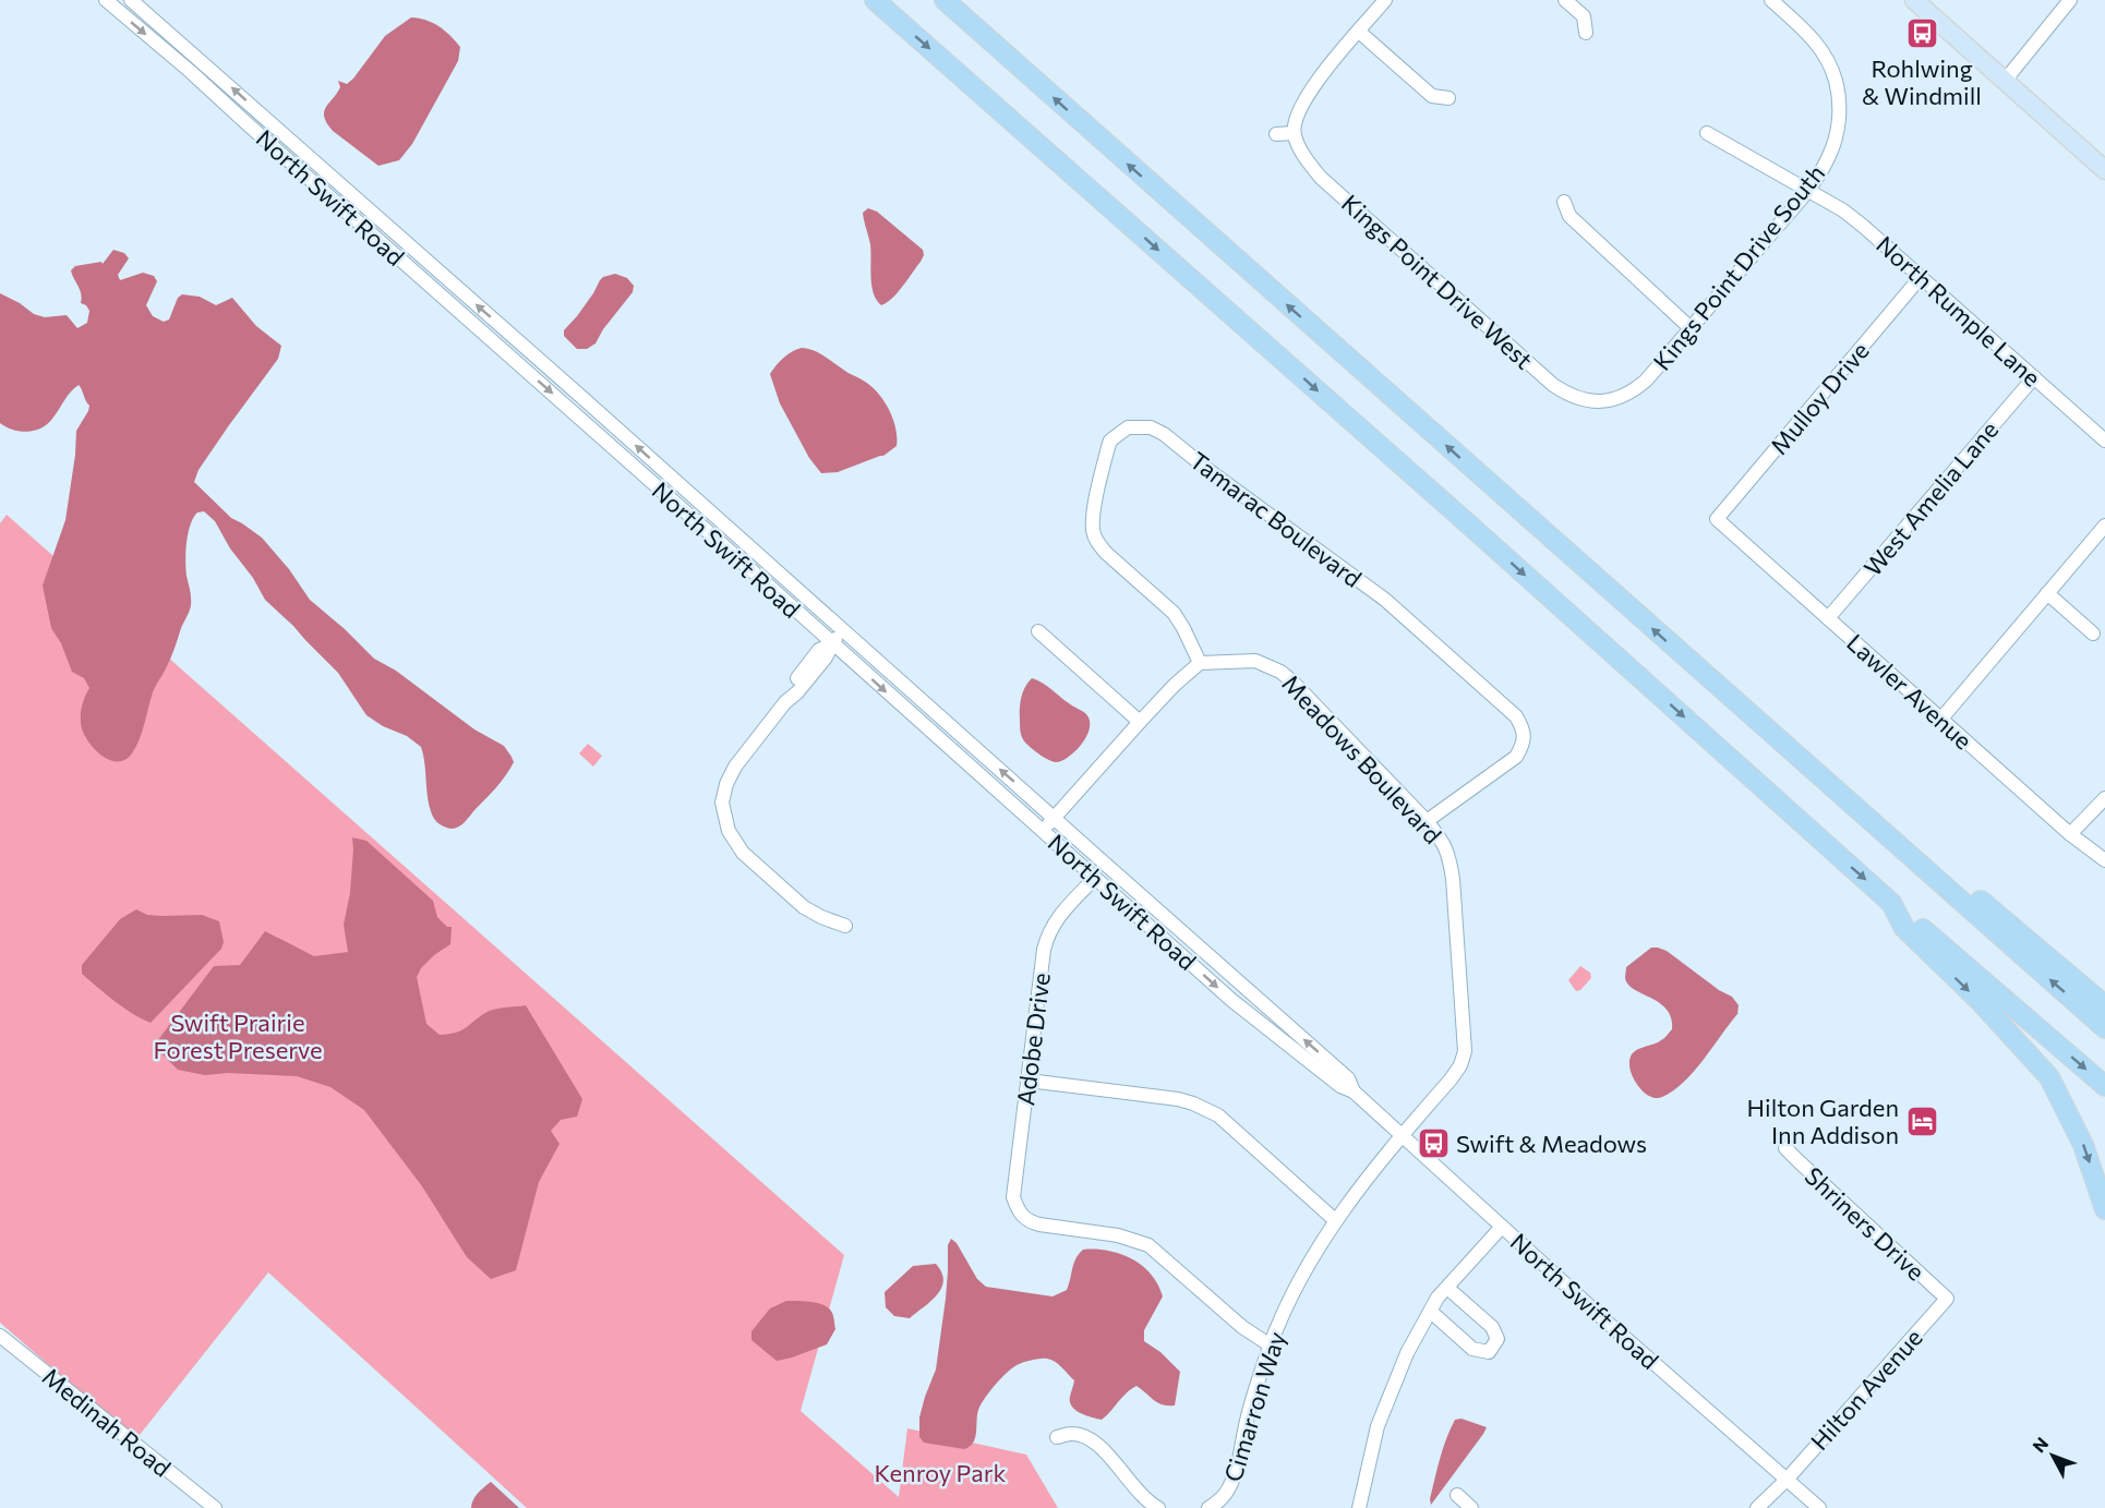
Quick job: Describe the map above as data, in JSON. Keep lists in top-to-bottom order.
{
  "streets": {
    "street": [
      "North Swift Road",
      "Kings Point Drive South",
      "Kings Point Drive West",
      "North Rumple Lane",
      "Mulloy Drive",
      "West Amelia Lane",
      "Tamarac Boulevard",
      "Lawler Avenue",
      "Meadows Boulevard",
      "Adobe Drive",
      "Shriners Drive",
      "Hilton Avenue",
      "Cimarron Way",
      "Medinah Road"
    ]
  },
  "crossings": [
    ["North Swift Road", "Meadows Boulevard"],
    ["North Swift Road", "Adobe Drive"],
    ["North Swift Road", "Hilton Avenue"],
    ["North Swift Road", "Cimarron Way"],
    ["Kings Point Drive South", "Kings Point Drive West"],
    ["Kings Point Drive South", "North Rumple Lane"],
    ["North Rumple Lane", "Mulloy Drive"],
    ["North Rumple Lane", "West Amelia Lane"],
    ["Mulloy Drive", "Lawler Avenue"],
    ["West Amelia Lane", "Lawler Avenue"],
    ["Tamarac Boulevard", "Meadows Boulevard"],
    ["Meadows Boulevard", "Cimarron Way"],
    ["Adobe Drive", "Cimarron Way"],
    ["Shriners Drive", "Hilton Avenue"]
  ],
  "parks": ["Swift Prairie Forest Preserve", "Kenroy Park"],
  "places": {
    "bus stop": ["Rohlwing & Windmill", "Swift & Meadows"],
    "hotel": ["Hilton Garden Inn Addison"]
  },
  "north": "top left"
}
